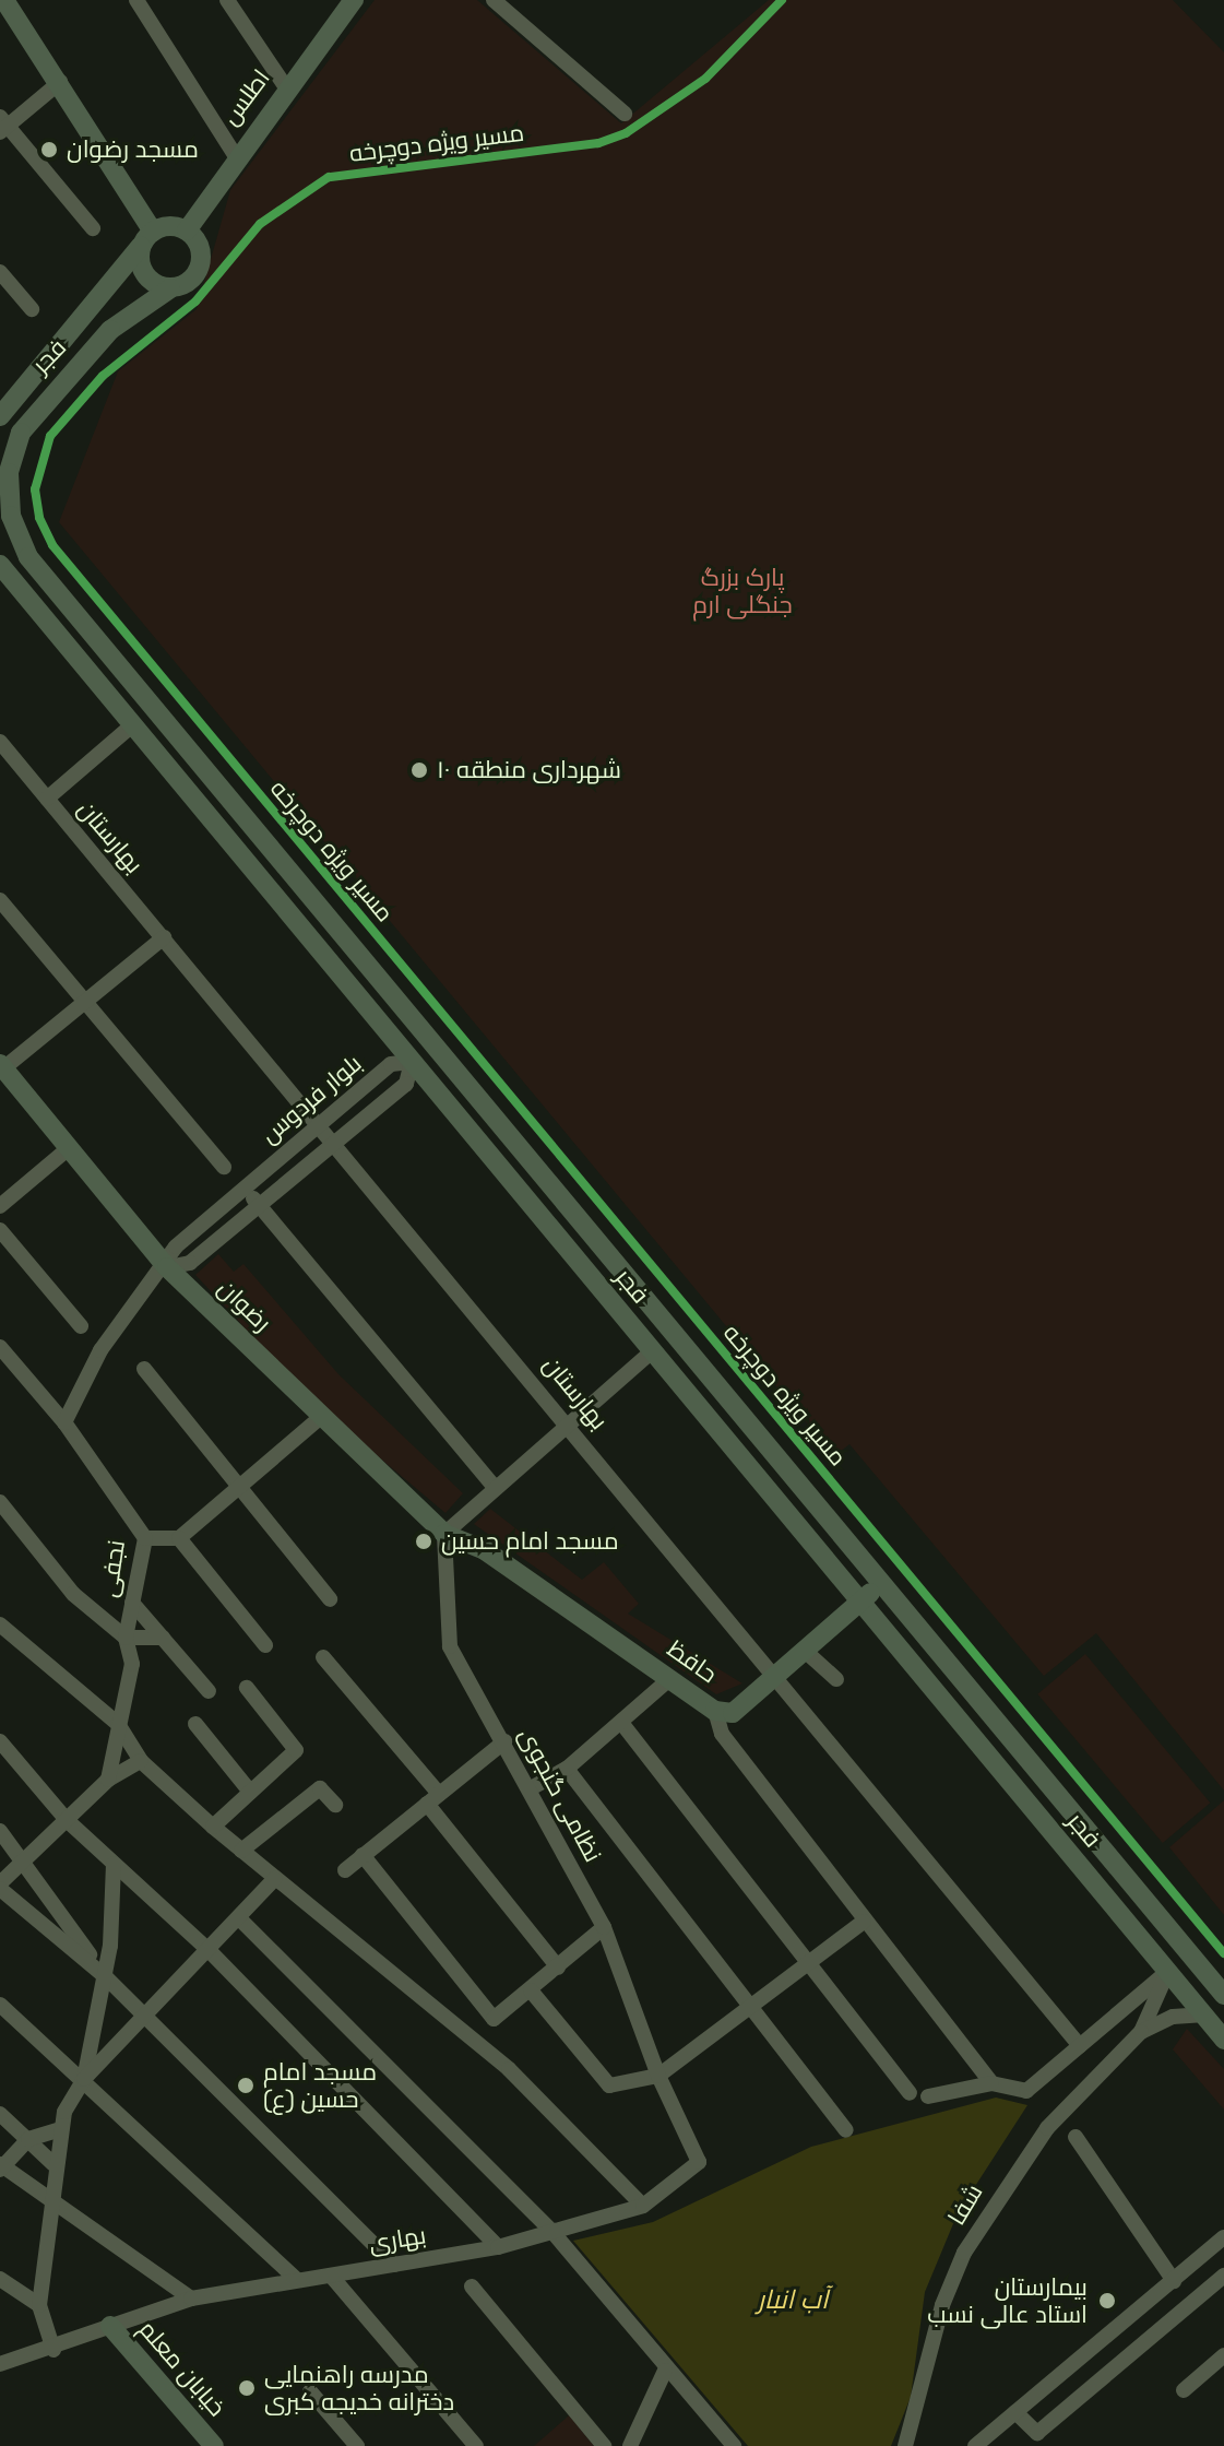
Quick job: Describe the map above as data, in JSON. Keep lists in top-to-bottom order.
{
  "streets": {
    "main road": [
      "اطلس",
      "فجر",
      "رضوان",
      "حافظ",
      "خیابان معلم"
    ],
    "street": [
      "بهارستان",
      "بلوار فردوس",
      "نجفی",
      "نظامی گنجوی",
      "شفا",
      "بهاری"
    ],
    "cycle path": ["مسیر ویژه دوچرخه"]
  },
  "crossings": [
    ["اطلس", "فجر"],
    ["فجر", "بلوار فردوس"],
    ["فجر", "حافظ"],
    ["بهارستان", "بلوار فردوس"],
    ["بهارستان", "حافظ"],
    ["بلوار فردوس", "رضوان"],
    ["رضوان", "حافظ"],
    ["رضوان", "نظامی گنجوی"],
    ["نظامی گنجوی", "بهاری"],
    ["بهاری", "خیابان معلم"]
  ],
  "water": ["آب انبار"],
  "parks": ["پارک بزرگ جنگلی ارم"],
  "places": [
    "مسجد رضوان",
    "شهرداری منطقه ۱۰",
    "مسجد امام حسین",
    "مسجد امام حسین (ع)",
    "بیمارستان استاد عالی نسب",
    "مدرسه راهنمایی دخترانه خدیجه کبری"
  ]
}
